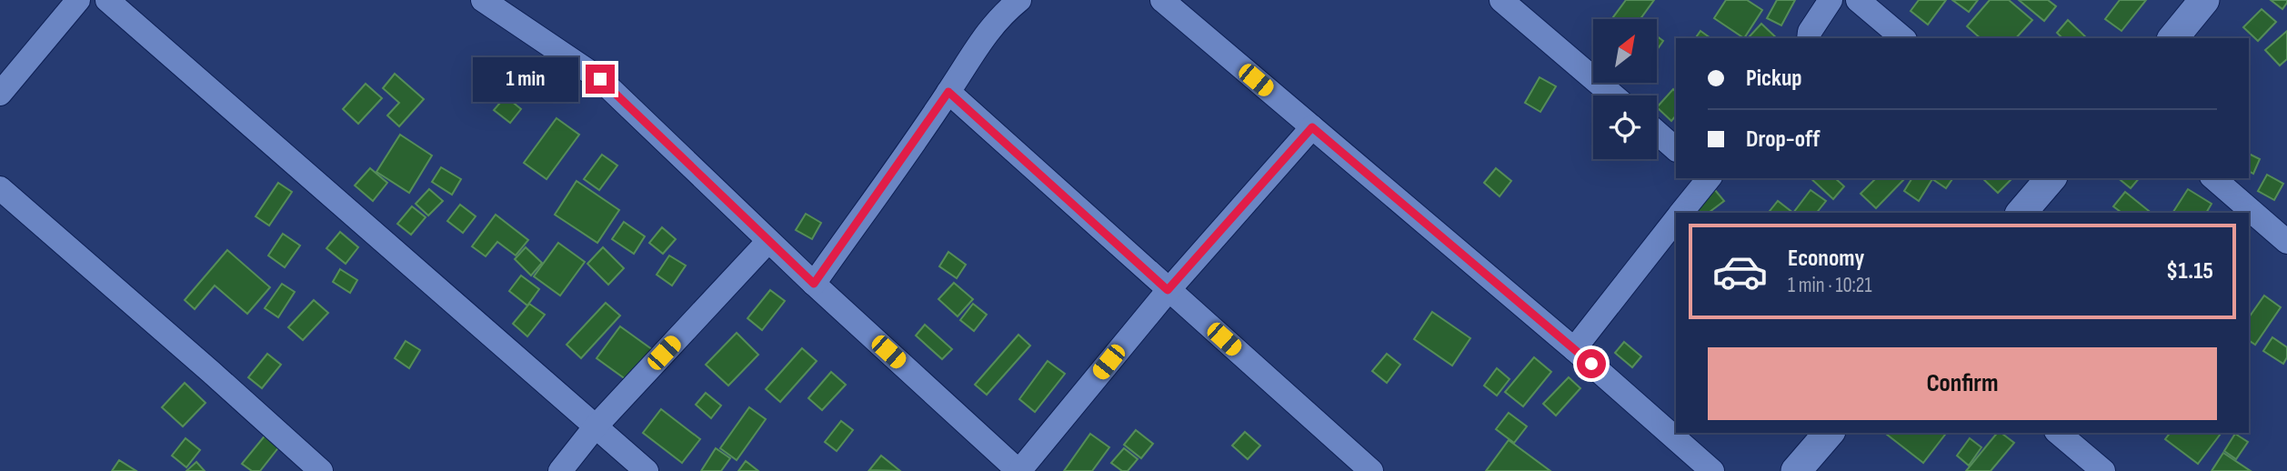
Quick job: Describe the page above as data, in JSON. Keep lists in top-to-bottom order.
{
  "north": "top right",
  "page": {
    "banner": ["Pickup", "Drop-off"],
    "bubble": "1 min",
    "list": [
      {
        "name": "Economy",
        "note": "1 min · 10:21",
        "value": "$1.15"
      }
    ],
    "buttons": "Confirm"
  }
}
